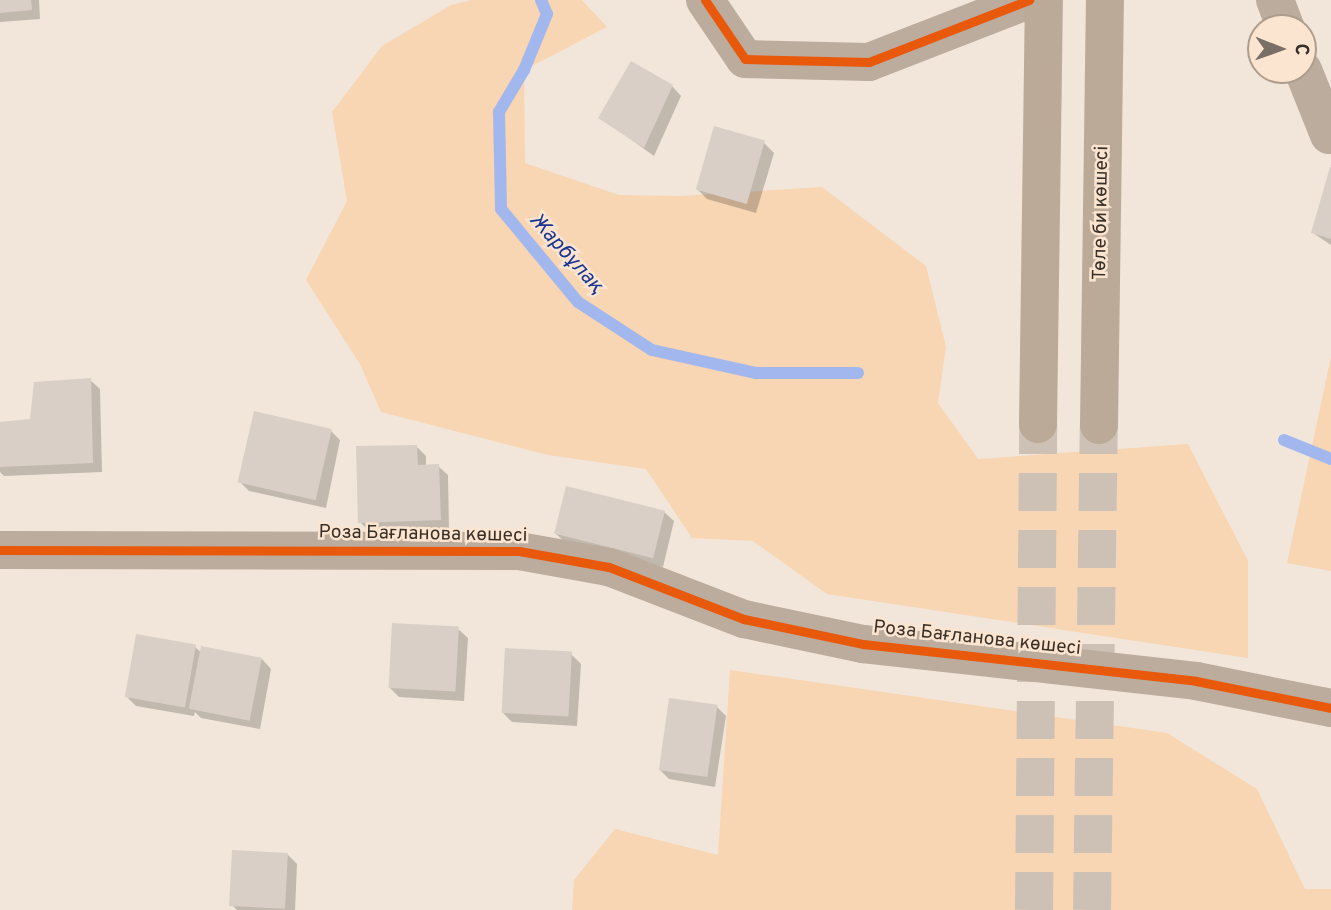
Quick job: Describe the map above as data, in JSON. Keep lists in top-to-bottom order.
{
  "streets": {
    "main road": ["Төле би көшесі"],
    "street": ["Роза Бағланова көшесі"]
  },
  "water": ["Жарбұлақ"],
  "north": "right"
}
